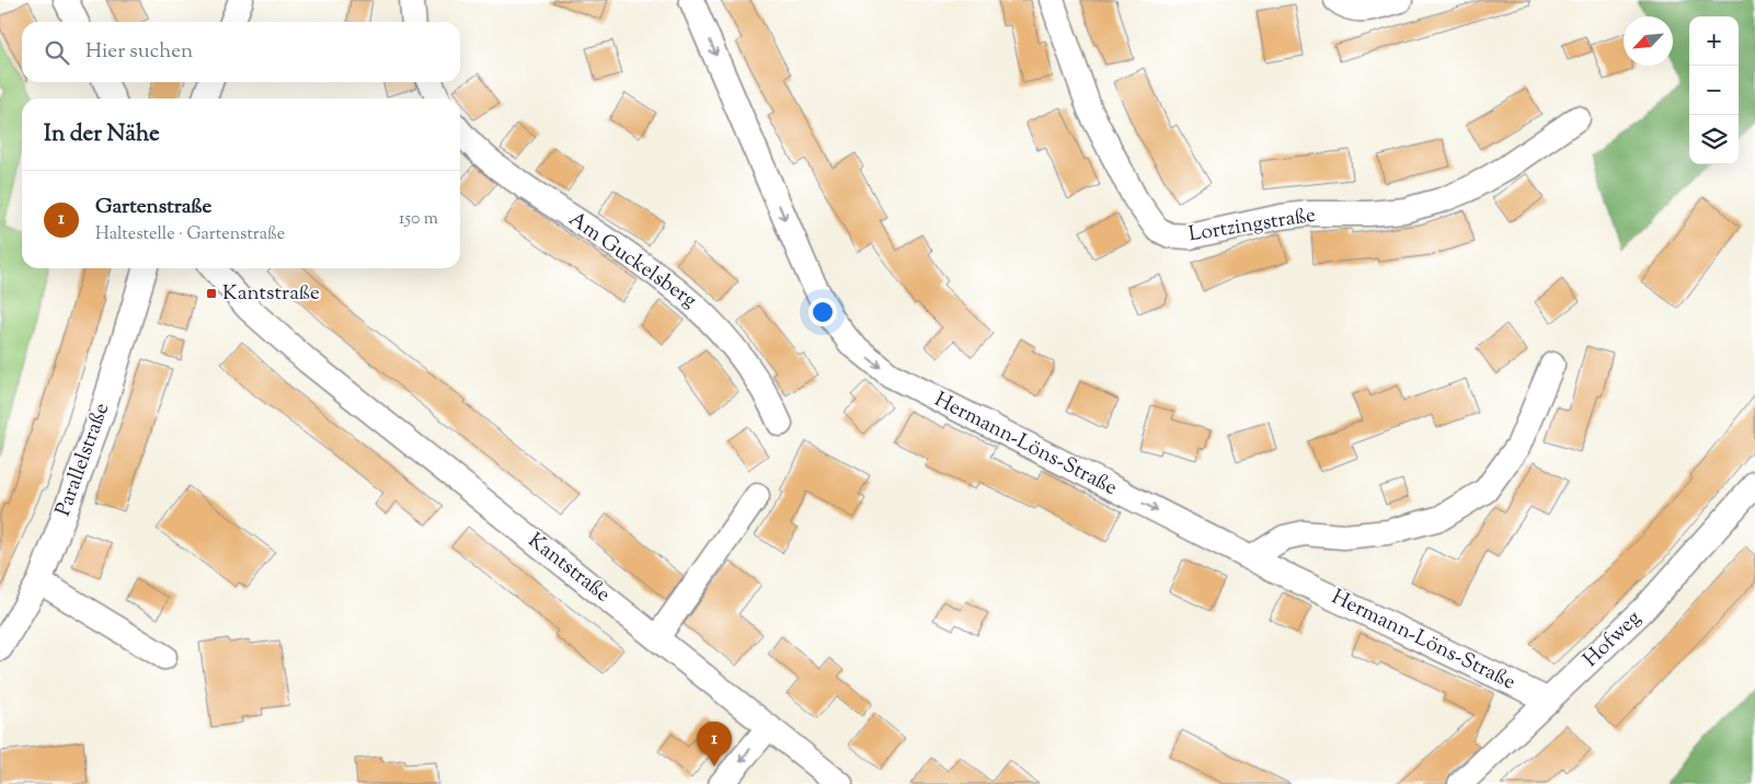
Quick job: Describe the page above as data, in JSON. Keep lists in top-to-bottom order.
{
  "streets": {
    "street": [
      "Lortzingstraße",
      "Am Guckelsberg",
      "Hermann-Löns-Straße",
      "Parallelstraße",
      "Kantstraße",
      "Hofweg"
    ]
  },
  "crossings": [
    ["Hermann-Löns-Straße", "Hofweg"]
  ],
  "one_way": ["Hermann-Löns-Straße"],
  "places": {
    "transit": ["Kantstraße"]
  },
  "north": "bottom left",
  "page": {
    "map_buttons": ["+", "−"],
    "search": "Hier suchen",
    "heading": "In der Nähe",
    "list": [
      {
        "mark": "1",
        "name": "Gartenstraße",
        "note": "Haltestelle · Gartenstraße",
        "value": "150 m"
      }
    ],
    "pins": "1"
  }
}
